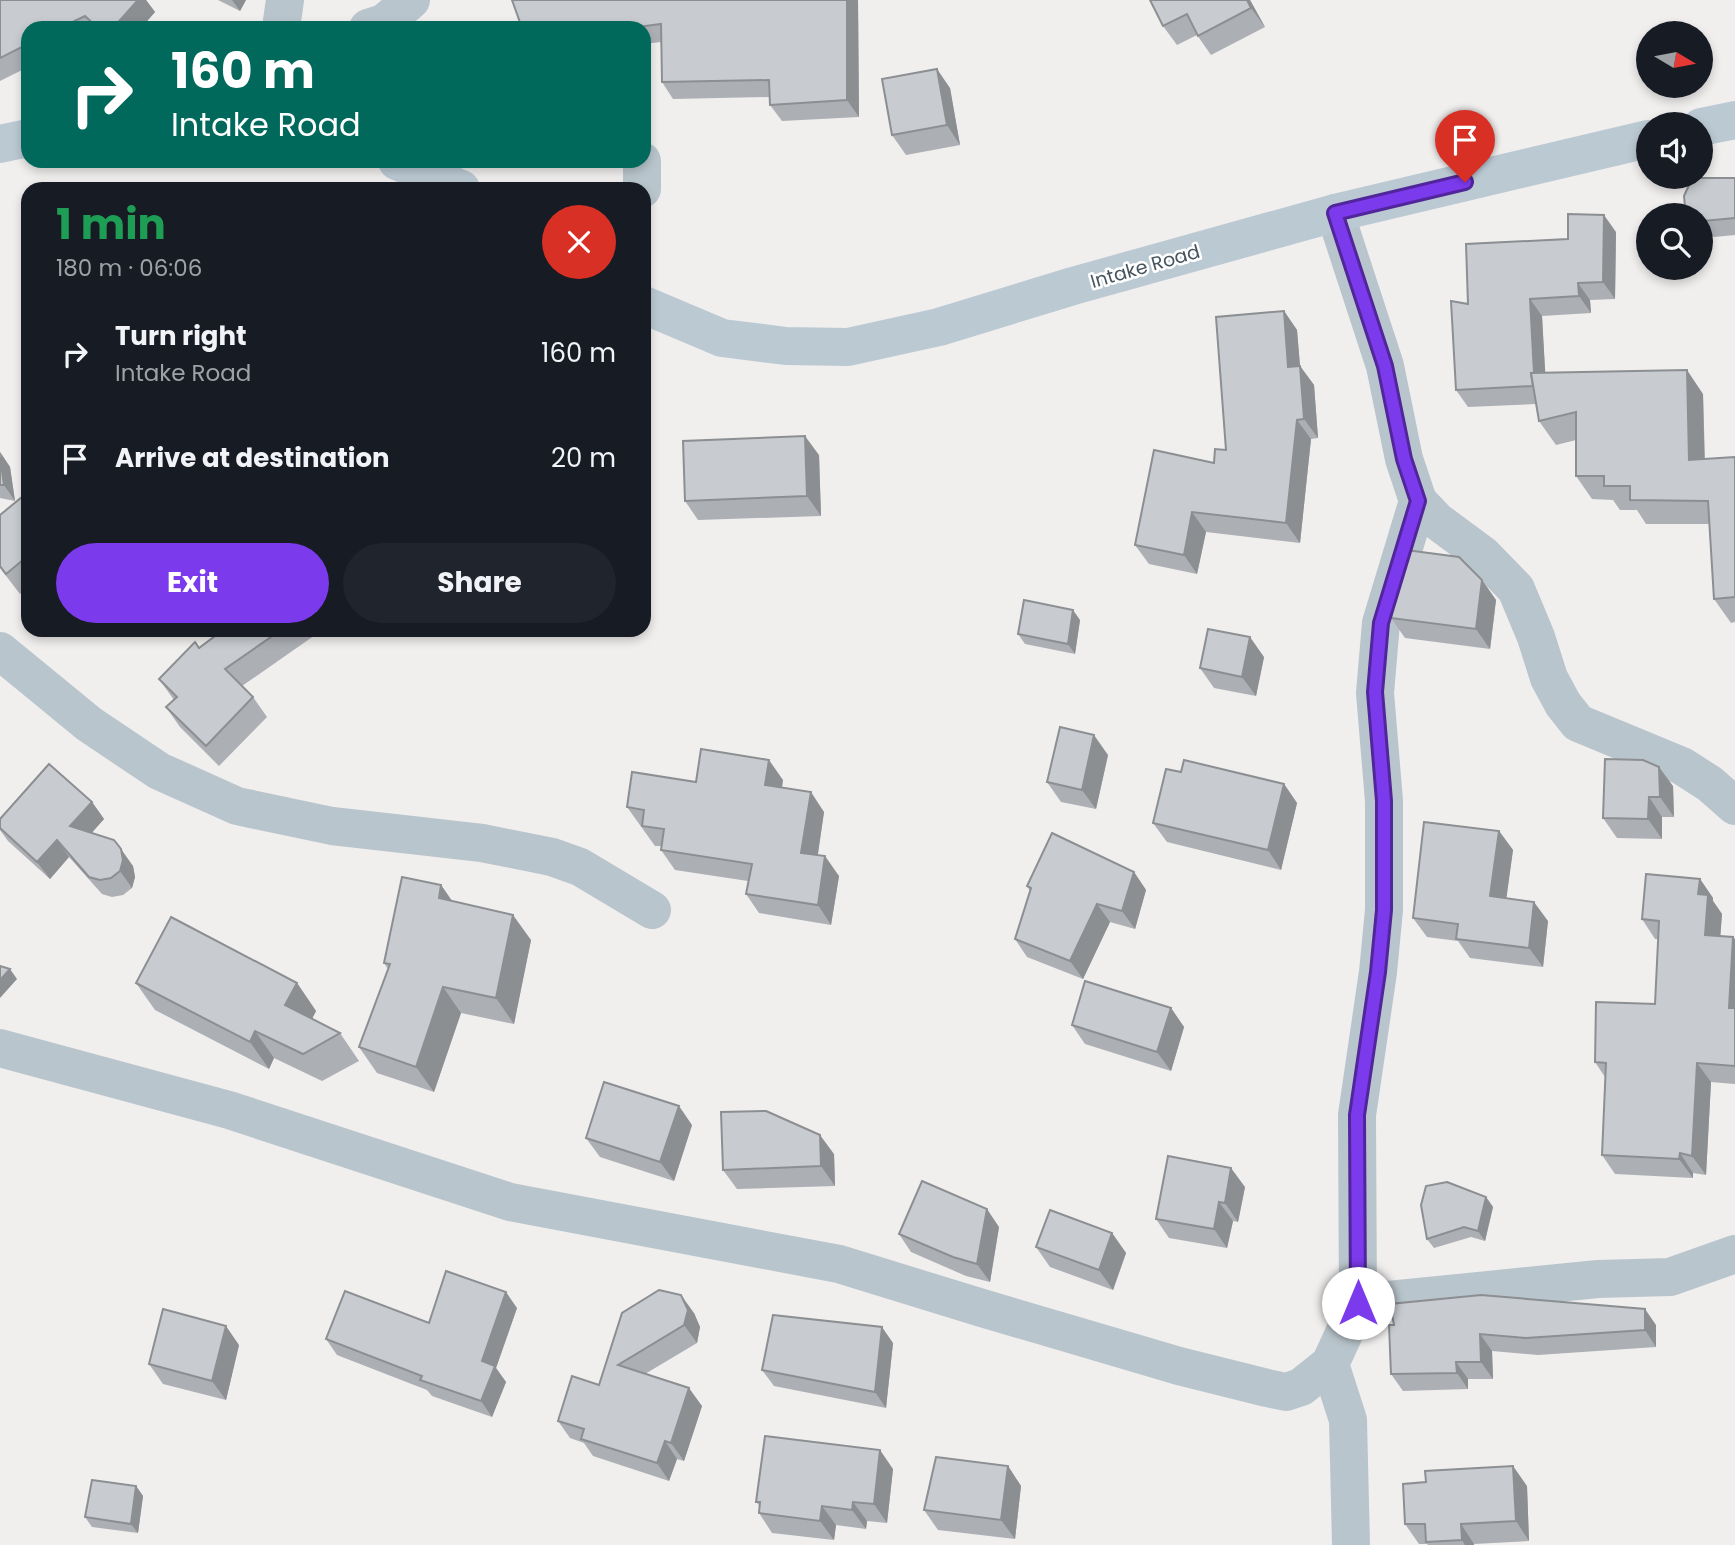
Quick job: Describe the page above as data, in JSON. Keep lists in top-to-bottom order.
{
  "streets": {
    "street": ["Intake Road"]
  },
  "north": "right",
  "page": {
    "turn": ["160 m", "Intake Road"],
    "heading": ["1 min", "180 m · 06:06"],
    "list": [
      {
        "name": "Turn right",
        "note": "Intake Road",
        "value": "160 m"
      },
      {
        "name": "Arrive at destination",
        "value": "20 m"
      }
    ],
    "buttons": ["Exit", "Share"]
  }
}
